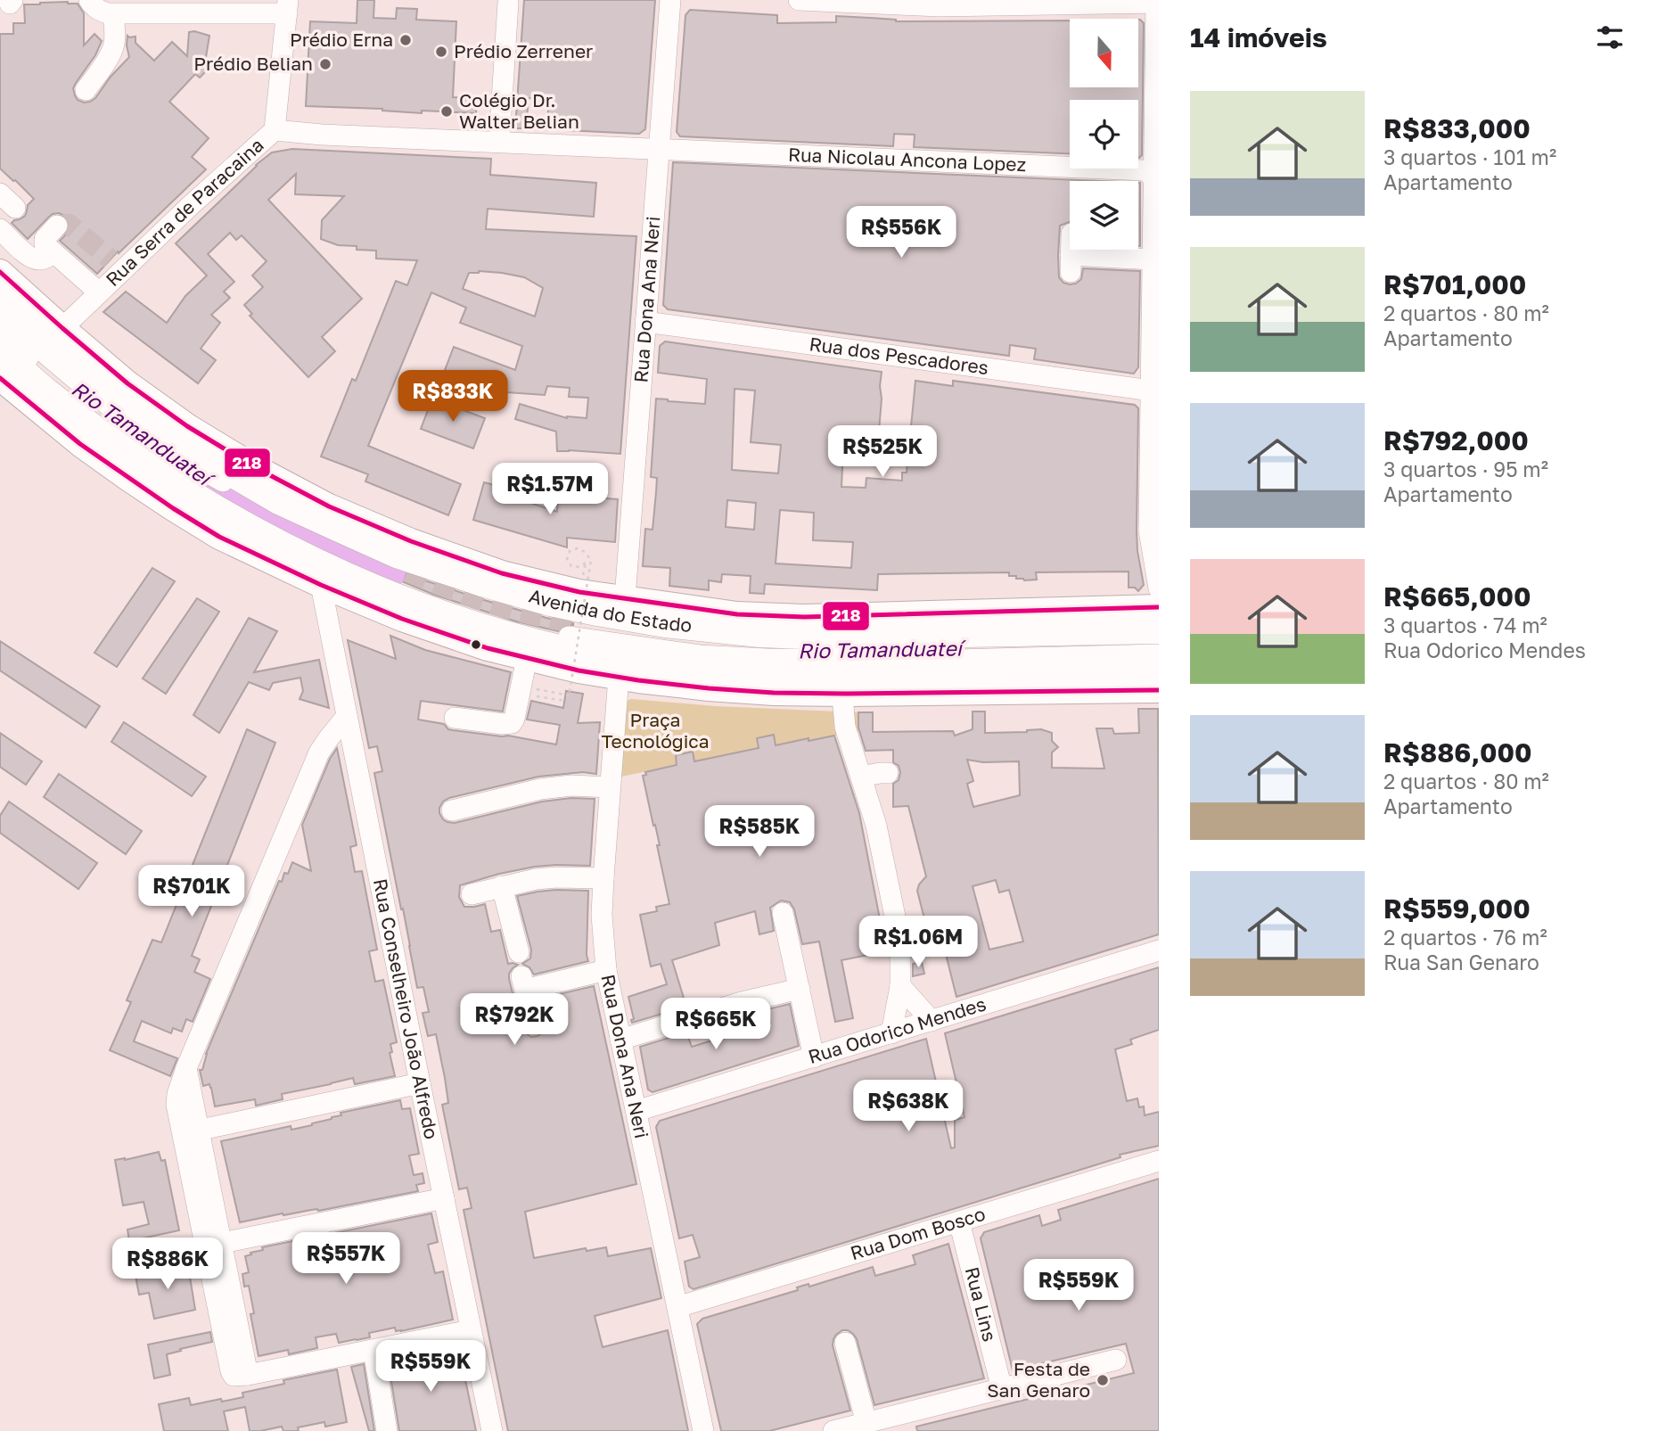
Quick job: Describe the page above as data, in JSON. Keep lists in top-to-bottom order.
{
  "streets": {
    "highway": ["Avenida do Estado"],
    "street": [
      "Rua Nicolau Ancona Lopez",
      "Rua Serra de Paracaina",
      "Rua Dona Ana Neri",
      "Rua dos Pescadores",
      "Rua Conselheiro João Alfredo",
      "Rua Odorico Mendes",
      "Rua Dom Bosco",
      "Rua Lins"
    ]
  },
  "crossings": [
    ["Rua Nicolau Ancona Lopez", "Rua Serra de Paracaina"],
    ["Rua Nicolau Ancona Lopez", "Rua Dona Ana Neri"],
    ["Rua Serra de Paracaina", "Rua Dona Ana Neri"],
    ["Rua Serra de Paracaina", "Avenida do Estado"],
    ["Rua Dona Ana Neri", "Rua dos Pescadores"],
    ["Rua Dona Ana Neri", "Avenida do Estado"],
    ["Rua Dona Ana Neri", "Rua Odorico Mendes"],
    ["Rua Dona Ana Neri", "Rua Dom Bosco"],
    ["Rua Dom Bosco", "Rua Lins"]
  ],
  "water": ["Rio Tamanduateí"],
  "parks": ["Praça Tecnológica"],
  "places": [
    "Prédio Erna",
    "Prédio Zerrener",
    "Prédio Belian",
    "Colégio Dr. Walter Belian",
    "Festa de San Genaro"
  ],
  "lines": ["transit line 218"],
  "north": "bottom",
  "page": {
    "heading": "14 imóveis",
    "list": [
      {
        "name": "R$833,000",
        "note": "3 quartos · 101 m² · Apartamento"
      },
      {
        "name": "R$701,000",
        "note": "2 quartos · 80 m² · Apartamento"
      },
      {
        "name": "R$792,000",
        "note": "3 quartos · 95 m² · Apartamento"
      },
      {
        "name": "R$665,000",
        "note": "3 quartos · 74 m² · Rua Odorico Mendes"
      },
      {
        "name": "R$886,000",
        "note": "2 quartos · 80 m² · Apartamento"
      },
      {
        "name": "R$559,000",
        "note": "2 quartos · 76 m² · Rua San Genaro"
      }
    ],
    "price": [
      "R$556K",
      "R$833K",
      "R$525K",
      "R$1.57M",
      "R$585K",
      "R$701K",
      "R$1.06M",
      "R$792K",
      "R$665K",
      "R$638K",
      "R$557K",
      "R$886K",
      "R$559K",
      "R$559K"
    ]
  }
}
